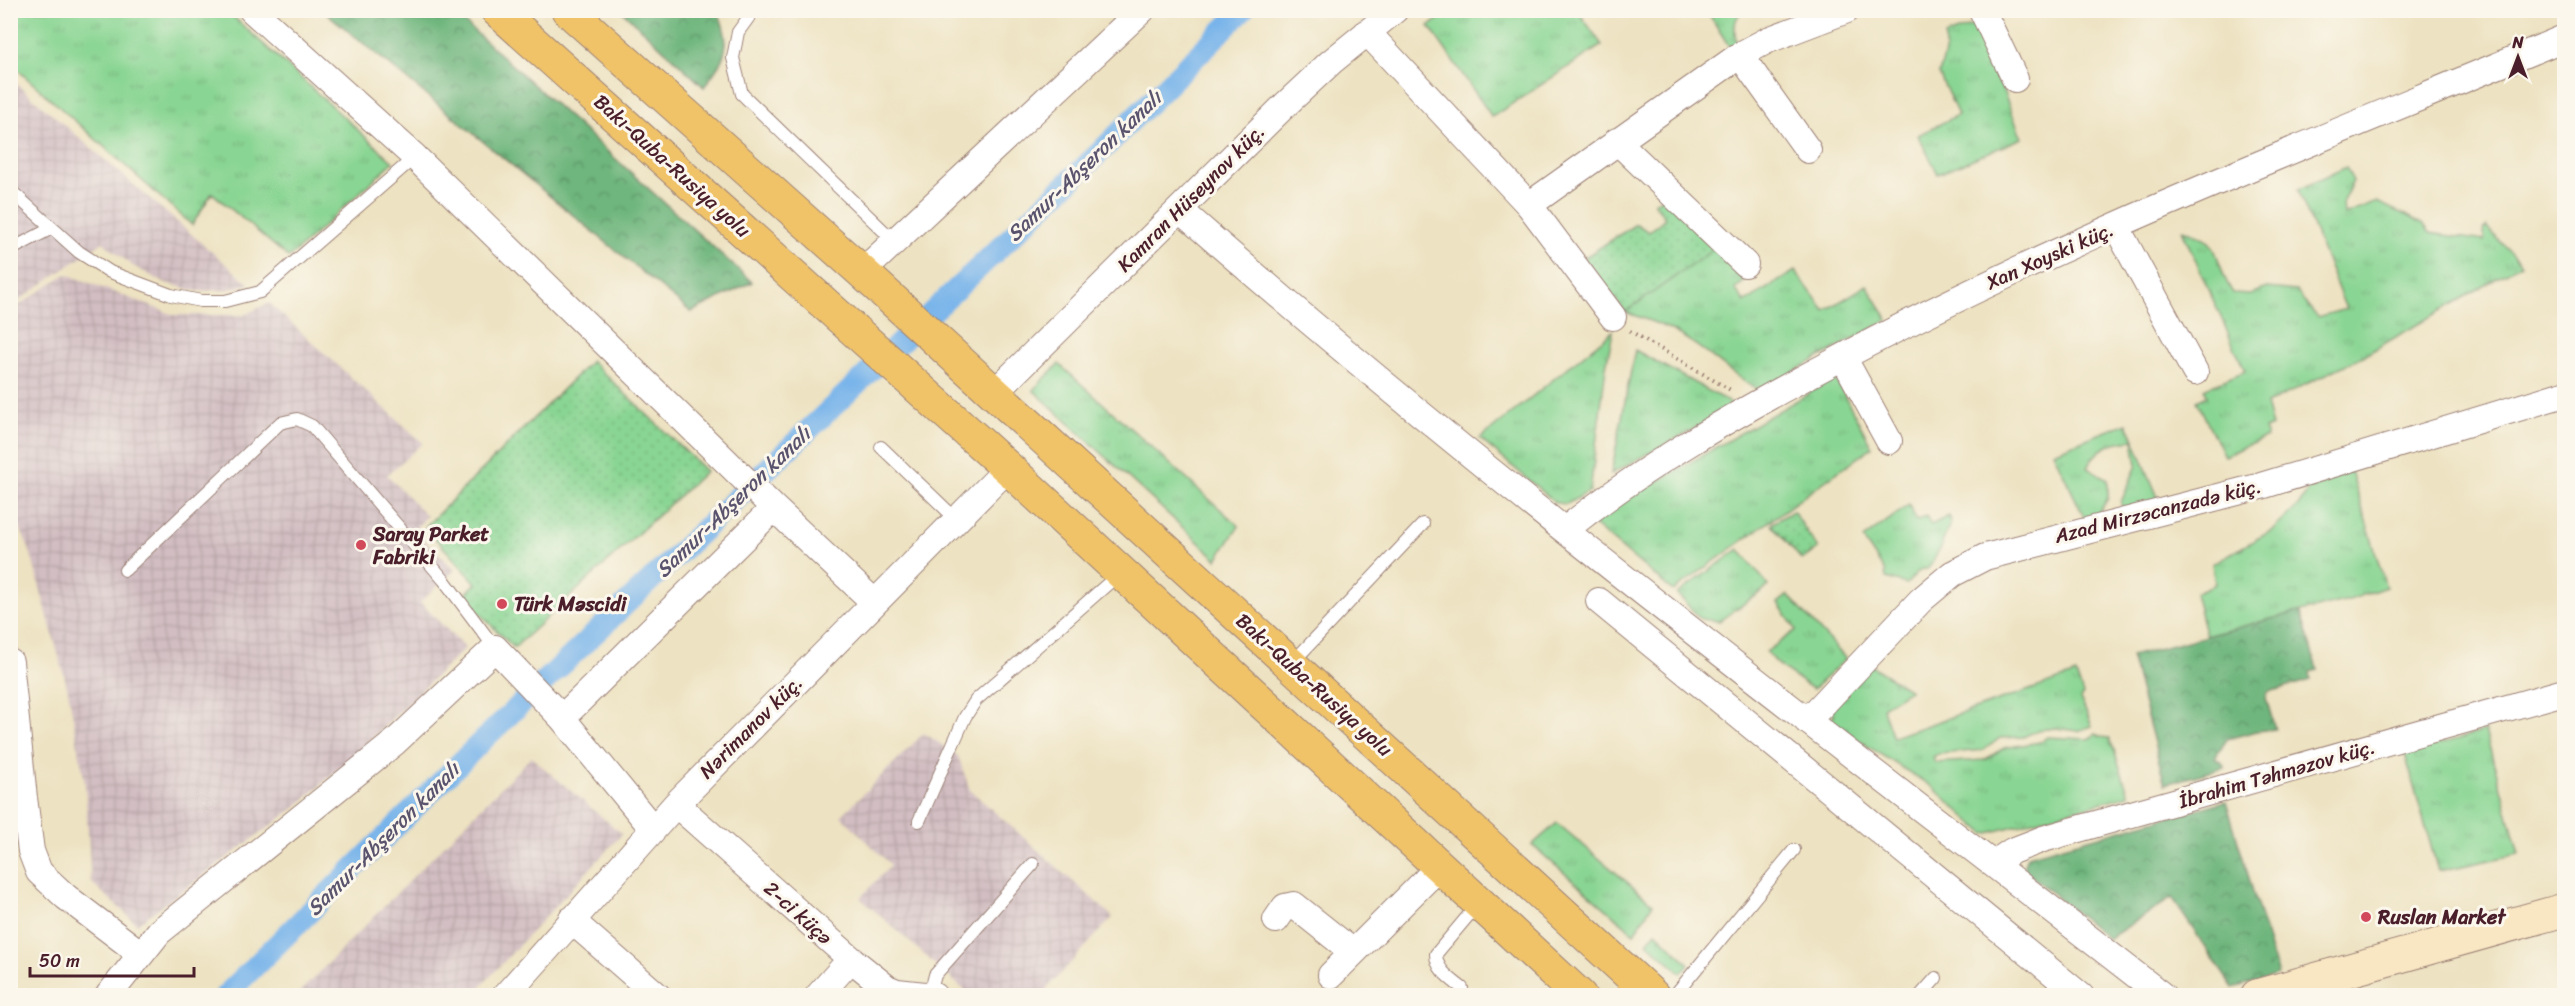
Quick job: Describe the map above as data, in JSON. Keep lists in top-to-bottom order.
{
  "streets": {
    "highway": ["Bakı-Quba-Rusiya yolu"],
    "street": [
      "Kamran Hüseynov küç.",
      "Xan Xoyski küç.",
      "Azad Mirzəcanzadə küç.",
      "Nərimanov küç.",
      "İbrahim Təhməzov küç.",
      "2-ci küçə"
    ]
  },
  "crossings": [
    ["Bakı-Quba-Rusiya yolu", "Kamran Hüseynov küç."],
    ["Bakı-Quba-Rusiya yolu", "Nərimanov küç."],
    ["Nərimanov küç.", "2-ci küçə"]
  ],
  "water": ["Samur-Abşeron kanalı"],
  "places": ["Saray Parket Fabriki", "Türk Məscidi", "Ruslan Market"],
  "scale_bar": "50 m",
  "north": "top"
}
